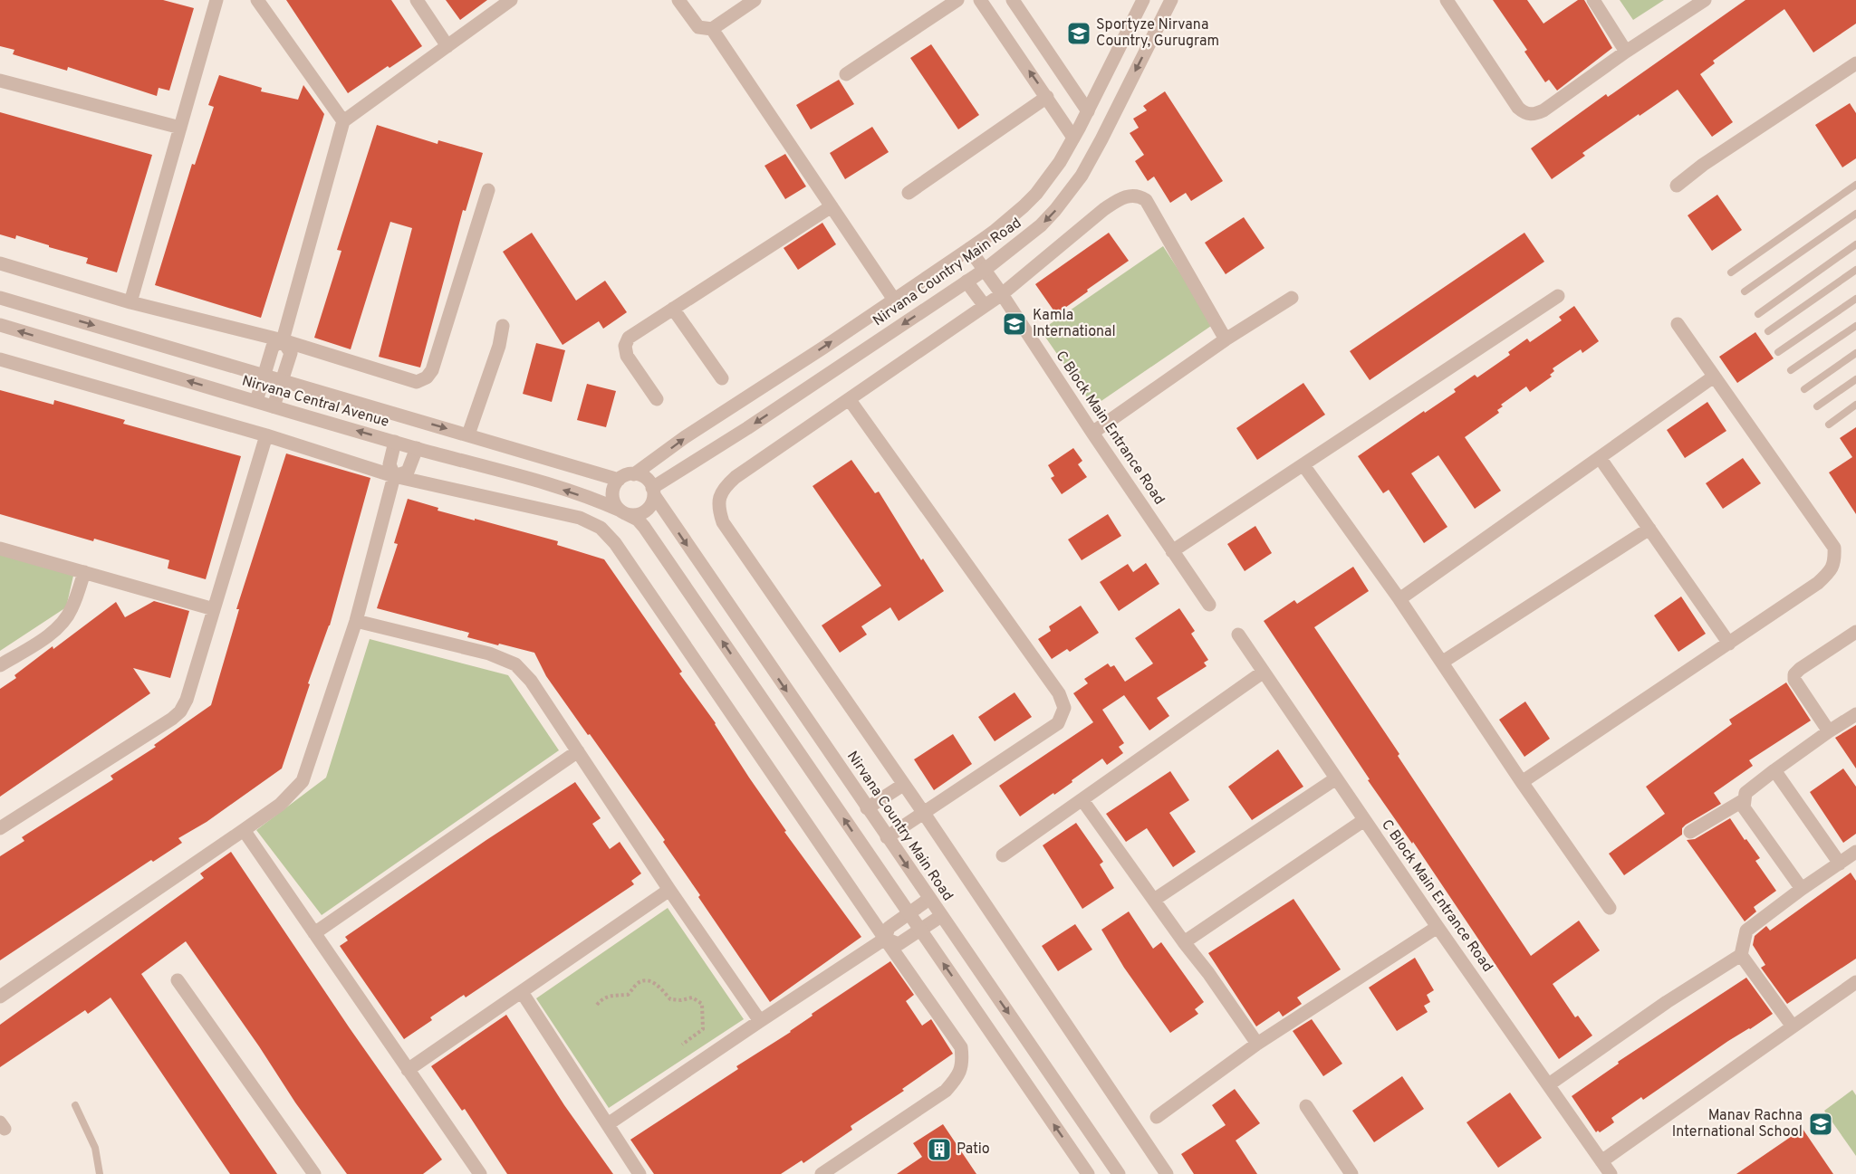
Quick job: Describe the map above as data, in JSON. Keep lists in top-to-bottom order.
{
  "streets": {
    "street": ["Nirvana Country Main Road", "Nirvana Central Avenue", "C Block Main Entrance Road"]
  },
  "crossings": [
    ["Nirvana Country Main Road", "Nirvana Central Avenue"],
    ["Nirvana Country Main Road", "C Block Main Entrance Road"]
  ],
  "places": {
    "school or university": ["Sportyze Nirvana Country, Gurugram", "Kamla International", "Manav Rachna International School"],
    "building": ["Patio"]
  }
}
